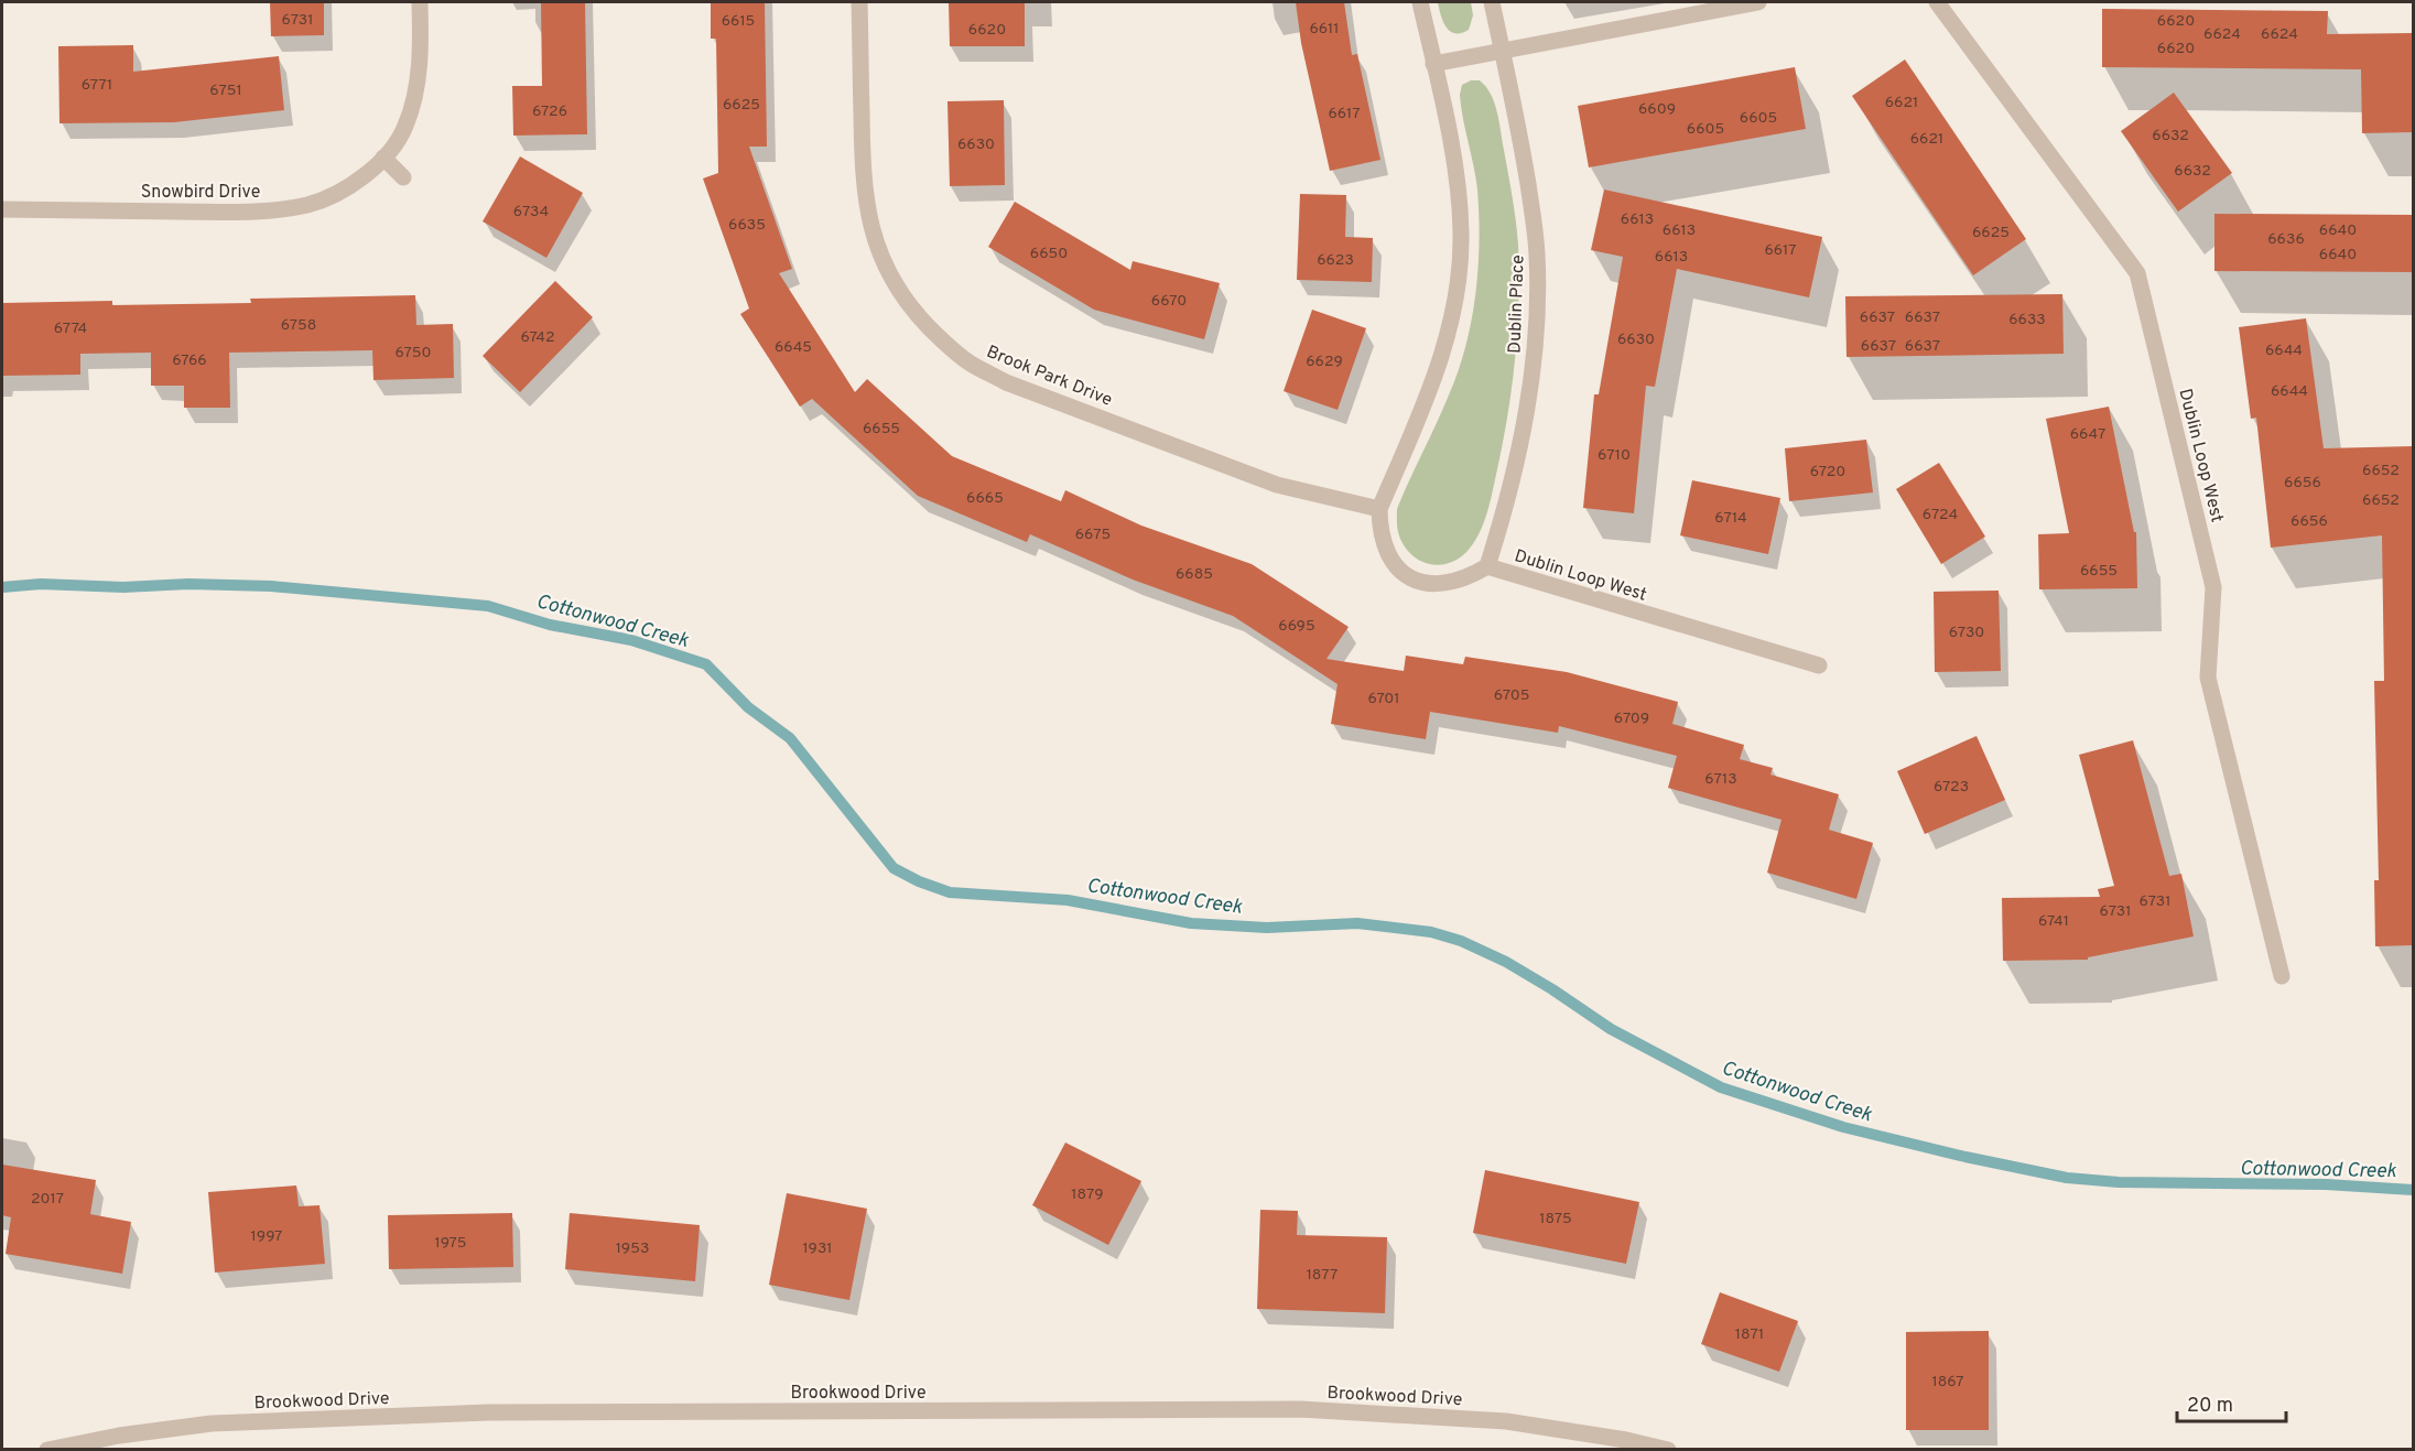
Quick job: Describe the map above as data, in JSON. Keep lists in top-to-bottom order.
{
  "streets": {
    "street": [
      "Snowbird Drive",
      "Dublin Place",
      "Brook Park Drive",
      "Dublin Loop West",
      "Brookwood Drive"
    ]
  },
  "crossings": [
    ["Dublin Place", "Dublin Loop West"],
    ["Brook Park Drive", "Dublin Loop West"]
  ],
  "water": ["Cottonwood Creek"],
  "house_numbers": [
    "6731",
    "6615",
    "6620",
    "6611",
    "6620",
    "6624",
    "6624",
    "6620",
    "6771",
    "6751",
    "6621",
    "6625",
    "6609",
    "6726",
    "6617",
    "6605",
    "6605",
    "6632",
    "6621",
    "6630",
    "6632",
    "6734",
    "6613",
    "6635",
    "6613",
    "6640",
    "6625",
    "6636",
    "6617",
    "6650",
    "6640",
    "6613",
    "6623",
    "6670",
    "6637",
    "6637",
    "6633",
    "6758",
    "6774",
    "6742",
    "6630",
    "6637",
    "6637",
    "6645",
    "6644",
    "6750",
    "6766",
    "6629",
    "6644",
    "6655",
    "6647",
    "6710",
    "6652",
    "6720",
    "6656",
    "6665",
    "6652",
    "6724",
    "6714",
    "6656",
    "6675",
    "6655",
    "6685",
    "6695",
    "6730",
    "6705",
    "6701",
    "6709",
    "6713",
    "6723",
    "6731",
    "6731",
    "6741",
    "1879",
    "2017",
    "1875",
    "1997",
    "1975",
    "1953",
    "1931",
    "1877",
    "1871",
    "1867"
  ],
  "scale_bar": "20 m"
}
